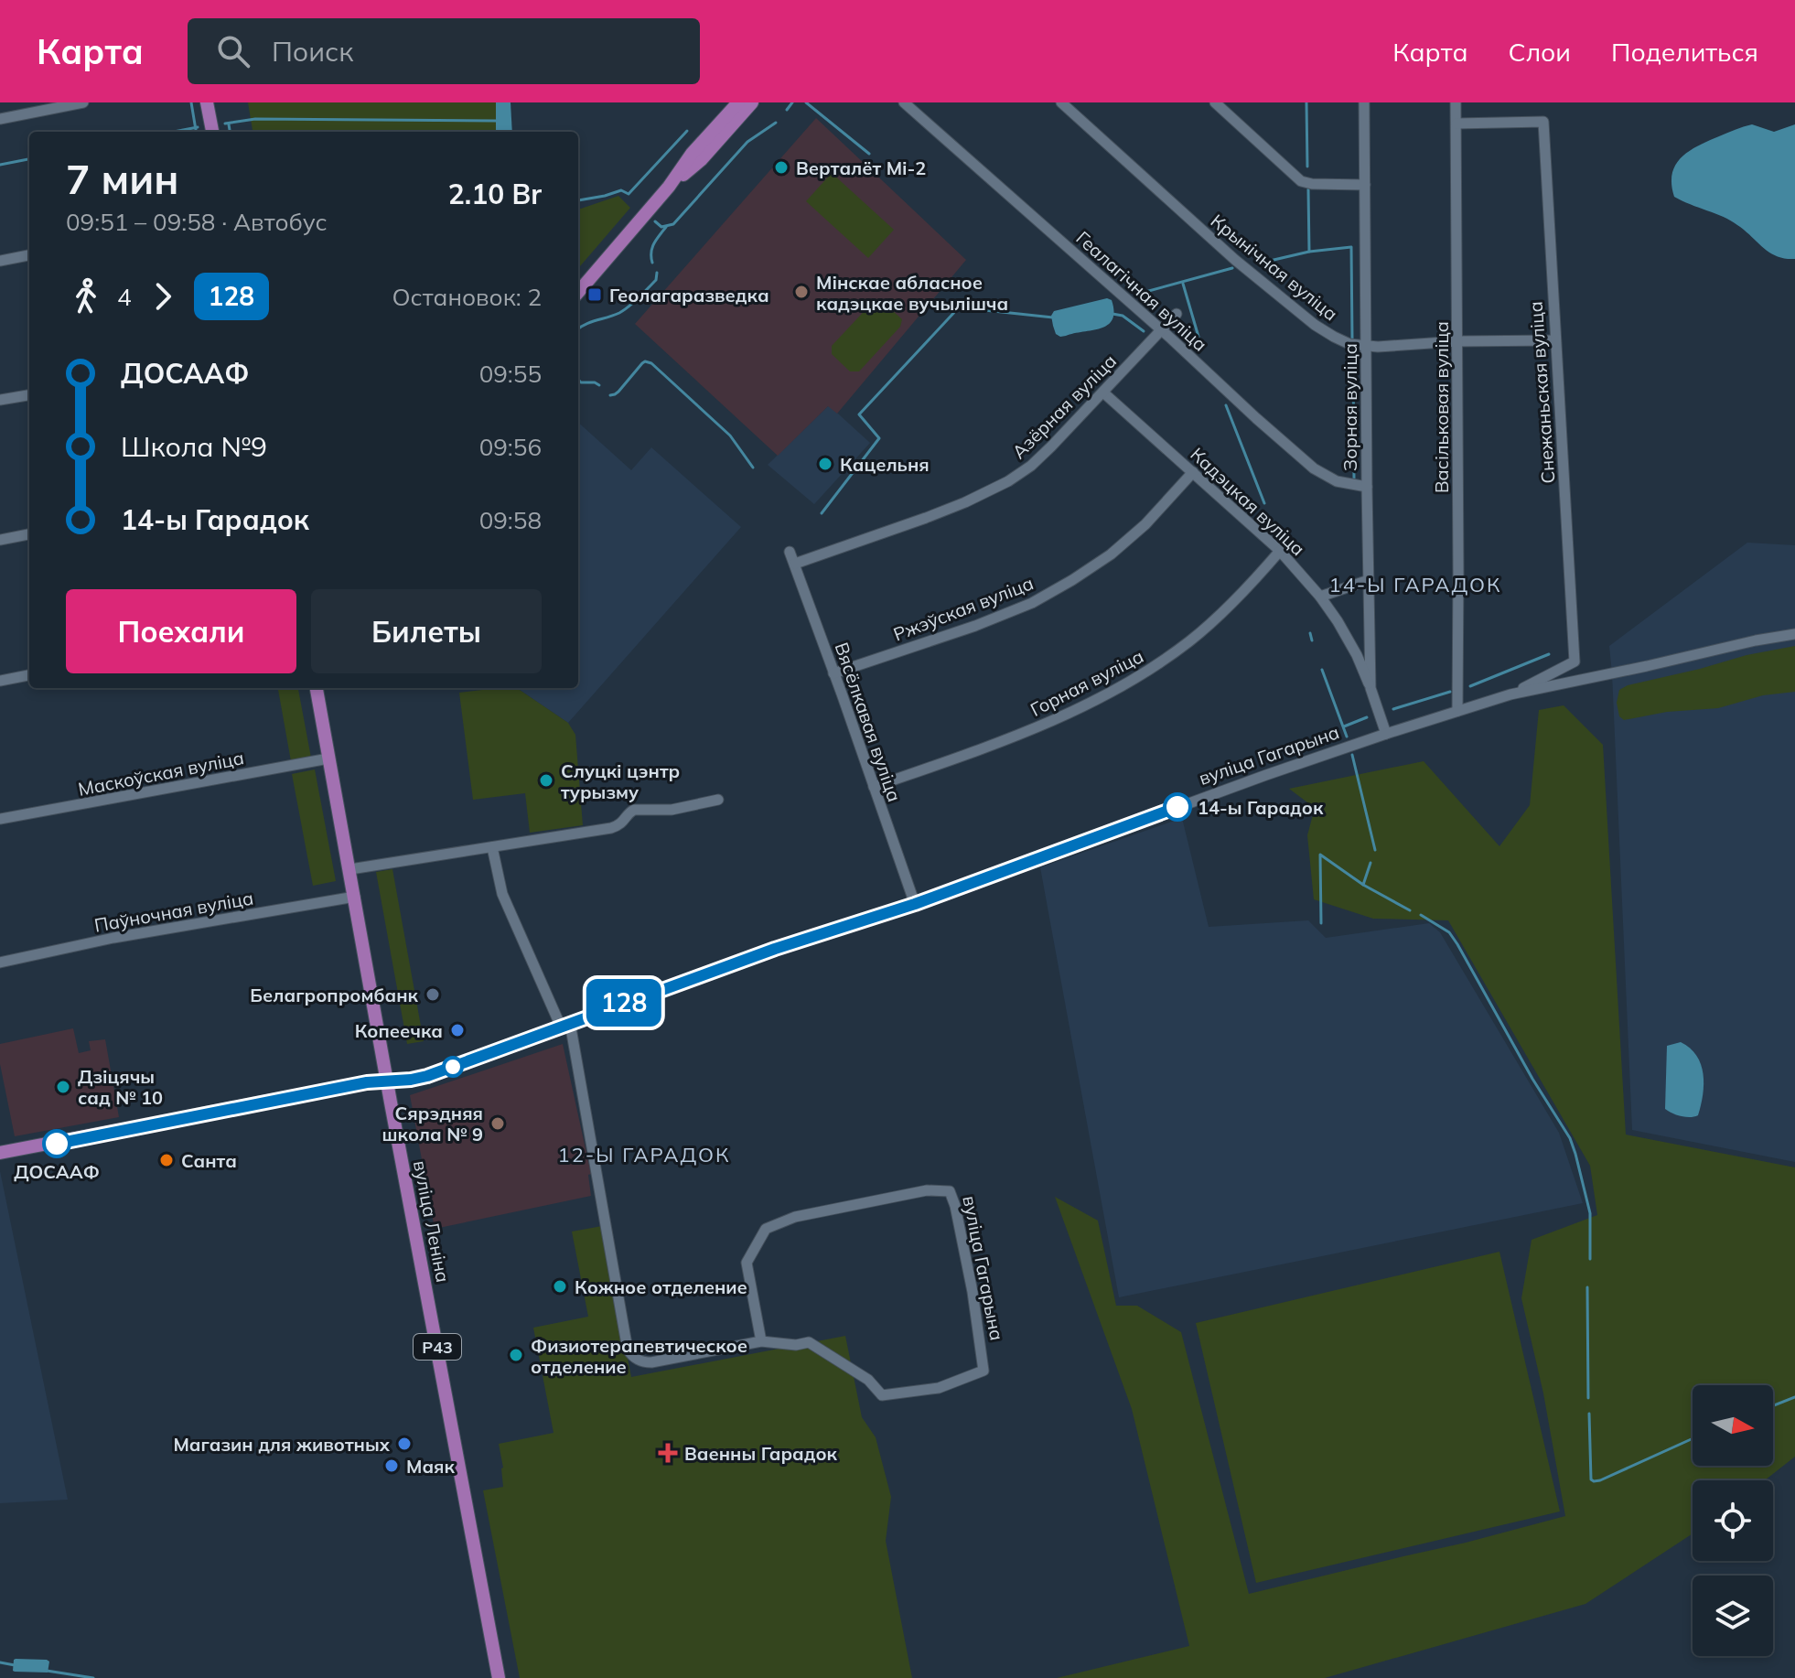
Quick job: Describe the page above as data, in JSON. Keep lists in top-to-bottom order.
{
  "streets": {
    "main road": ["вуліца Гагарына", "вуліца Леніна", "Р43"],
    "street": [
      "Крынічная вуліца",
      "Геалагічная вуліца",
      "Снежаньская вуліца",
      "Азёрная вуліца",
      "Зорная вуліца",
      "Васільковая вуліца",
      "Кадэцкая вуліца",
      "Ржэўская вуліца",
      "Горная вуліца",
      "Вясёлкавая вуліца",
      "Маскоўская вуліца",
      "Паўночная вуліца"
    ]
  },
  "crossings": [
    ["Крынічная вуліца", "Снежаньская вуліца"],
    ["Крынічная вуліца", "Зорная вуліца"],
    ["Крынічная вуліца", "Васільковая вуліца"],
    ["Геалагічная вуліца", "Азёрная вуліца"],
    ["Геалагічная вуліца", "Зорная вуліца"],
    ["Снежаньская вуліца", "Васільковая вуліца"],
    ["Снежаньская вуліца", "вуліца Гагарына"],
    ["Азёрная вуліца", "Кадэцкая вуліца"],
    ["Азёрная вуліца", "Вясёлкавая вуліца"],
    ["Зорная вуліца", "Кадэцкая вуліца"],
    ["Зорная вуліца", "вуліца Гагарына"],
    ["Васільковая вуліца", "вуліца Гагарына"],
    ["Кадэцкая вуліца", "Ржэўская вуліца"],
    ["Кадэцкая вуліца", "Горная вуліца"],
    ["Ржэўская вуліца", "Вясёлкавая вуліца"],
    ["Горная вуліца", "Вясёлкавая вуліца"],
    ["Вясёлкавая вуліца", "вуліца Гагарына"],
    ["вуліца Гагарына", "вуліца Леніна"],
    ["Маскоўская вуліца", "вуліца Леніна"],
    ["Паўночная вуліца", "вуліца Леніна"]
  ],
  "districts": ["14-Ы ГАРАДОК", "12-Ы ГАРАДОК"],
  "places": {
    "other": [
      "Верталёт Мі-2",
      "Мінскае абласное кадэцкае вучылішча",
      "Кацельня",
      "Слуцкі цэнтр турызму",
      "14-ы Гарадок",
      "Белагропромбанк",
      "Копеечка",
      "Дзіцячы сад № 10",
      "Сярэдняя школа № 9",
      "ДОСААФ",
      "Санта",
      "Кожное отделение",
      "Физиотерапевтическое отделение",
      "Магазин для животных",
      "Маяк"
    ],
    "transit": ["Геолагаразведка"],
    "health": ["Ваенны Гарадок"]
  },
  "lines": ["bus line 128"],
  "north": "right",
  "page": {
    "header": "Карта",
    "search": "Поиск",
    "nav": ["Карта", "Слои", "Поделиться"],
    "on_map": "128",
    "heading": ["7 мин", "09:51 – 09:58 · Автобус", "2.10 Br"],
    "legs": ["4", "128", "Остановок: 2"],
    "list": [
      {
        "name": "ДОСААФ",
        "value": "09:55"
      },
      {
        "name": "Школа №9",
        "value": "09:56"
      },
      {
        "name": "14-ы Гарадок",
        "value": "09:58"
      }
    ],
    "buttons": ["Поехали", "Билеты"]
  }
}
